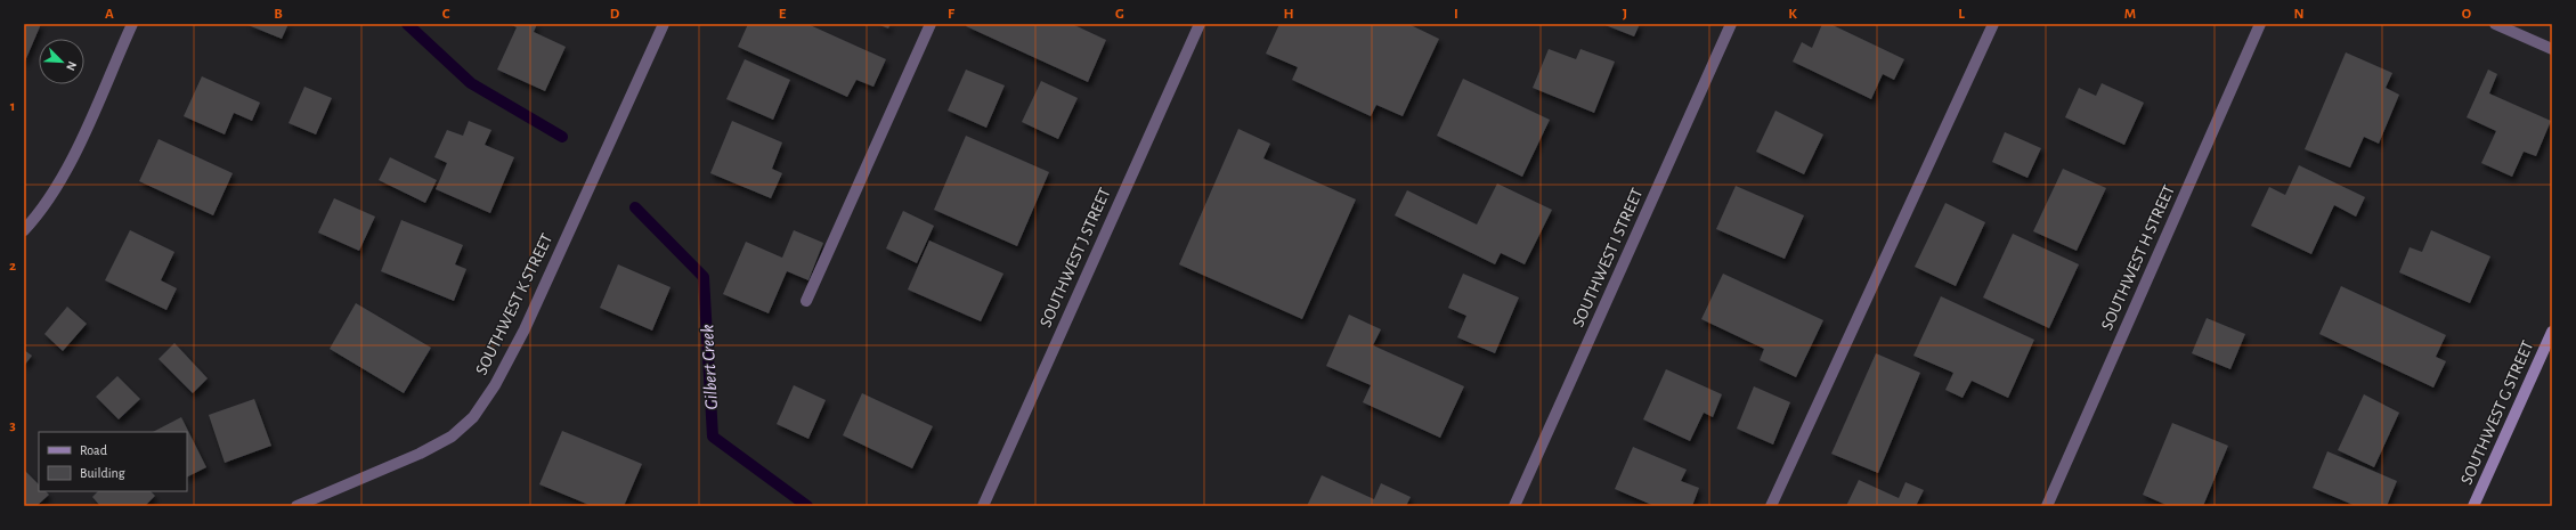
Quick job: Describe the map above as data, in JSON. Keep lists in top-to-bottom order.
{
  "streets": {
    "main road": ["SOUTHWEST G STREET"],
    "street": [
      "SOUTHWEST J STREET",
      "SOUTHWEST I STREET",
      "SOUTHWEST H STREET",
      "SOUTHWEST K STREET"
    ]
  },
  "water": ["Gilbert Creek"],
  "legend": ["Road", "Building"],
  "north": "bottom right",
  "grid": {
    "columns": [
      "A",
      "B",
      "C",
      "D",
      "E",
      "F",
      "G",
      "H",
      "I",
      "J",
      "K",
      "L",
      "M",
      "N",
      "O"
    ],
    "rows": ["1", "2", "3"]
  }
}
